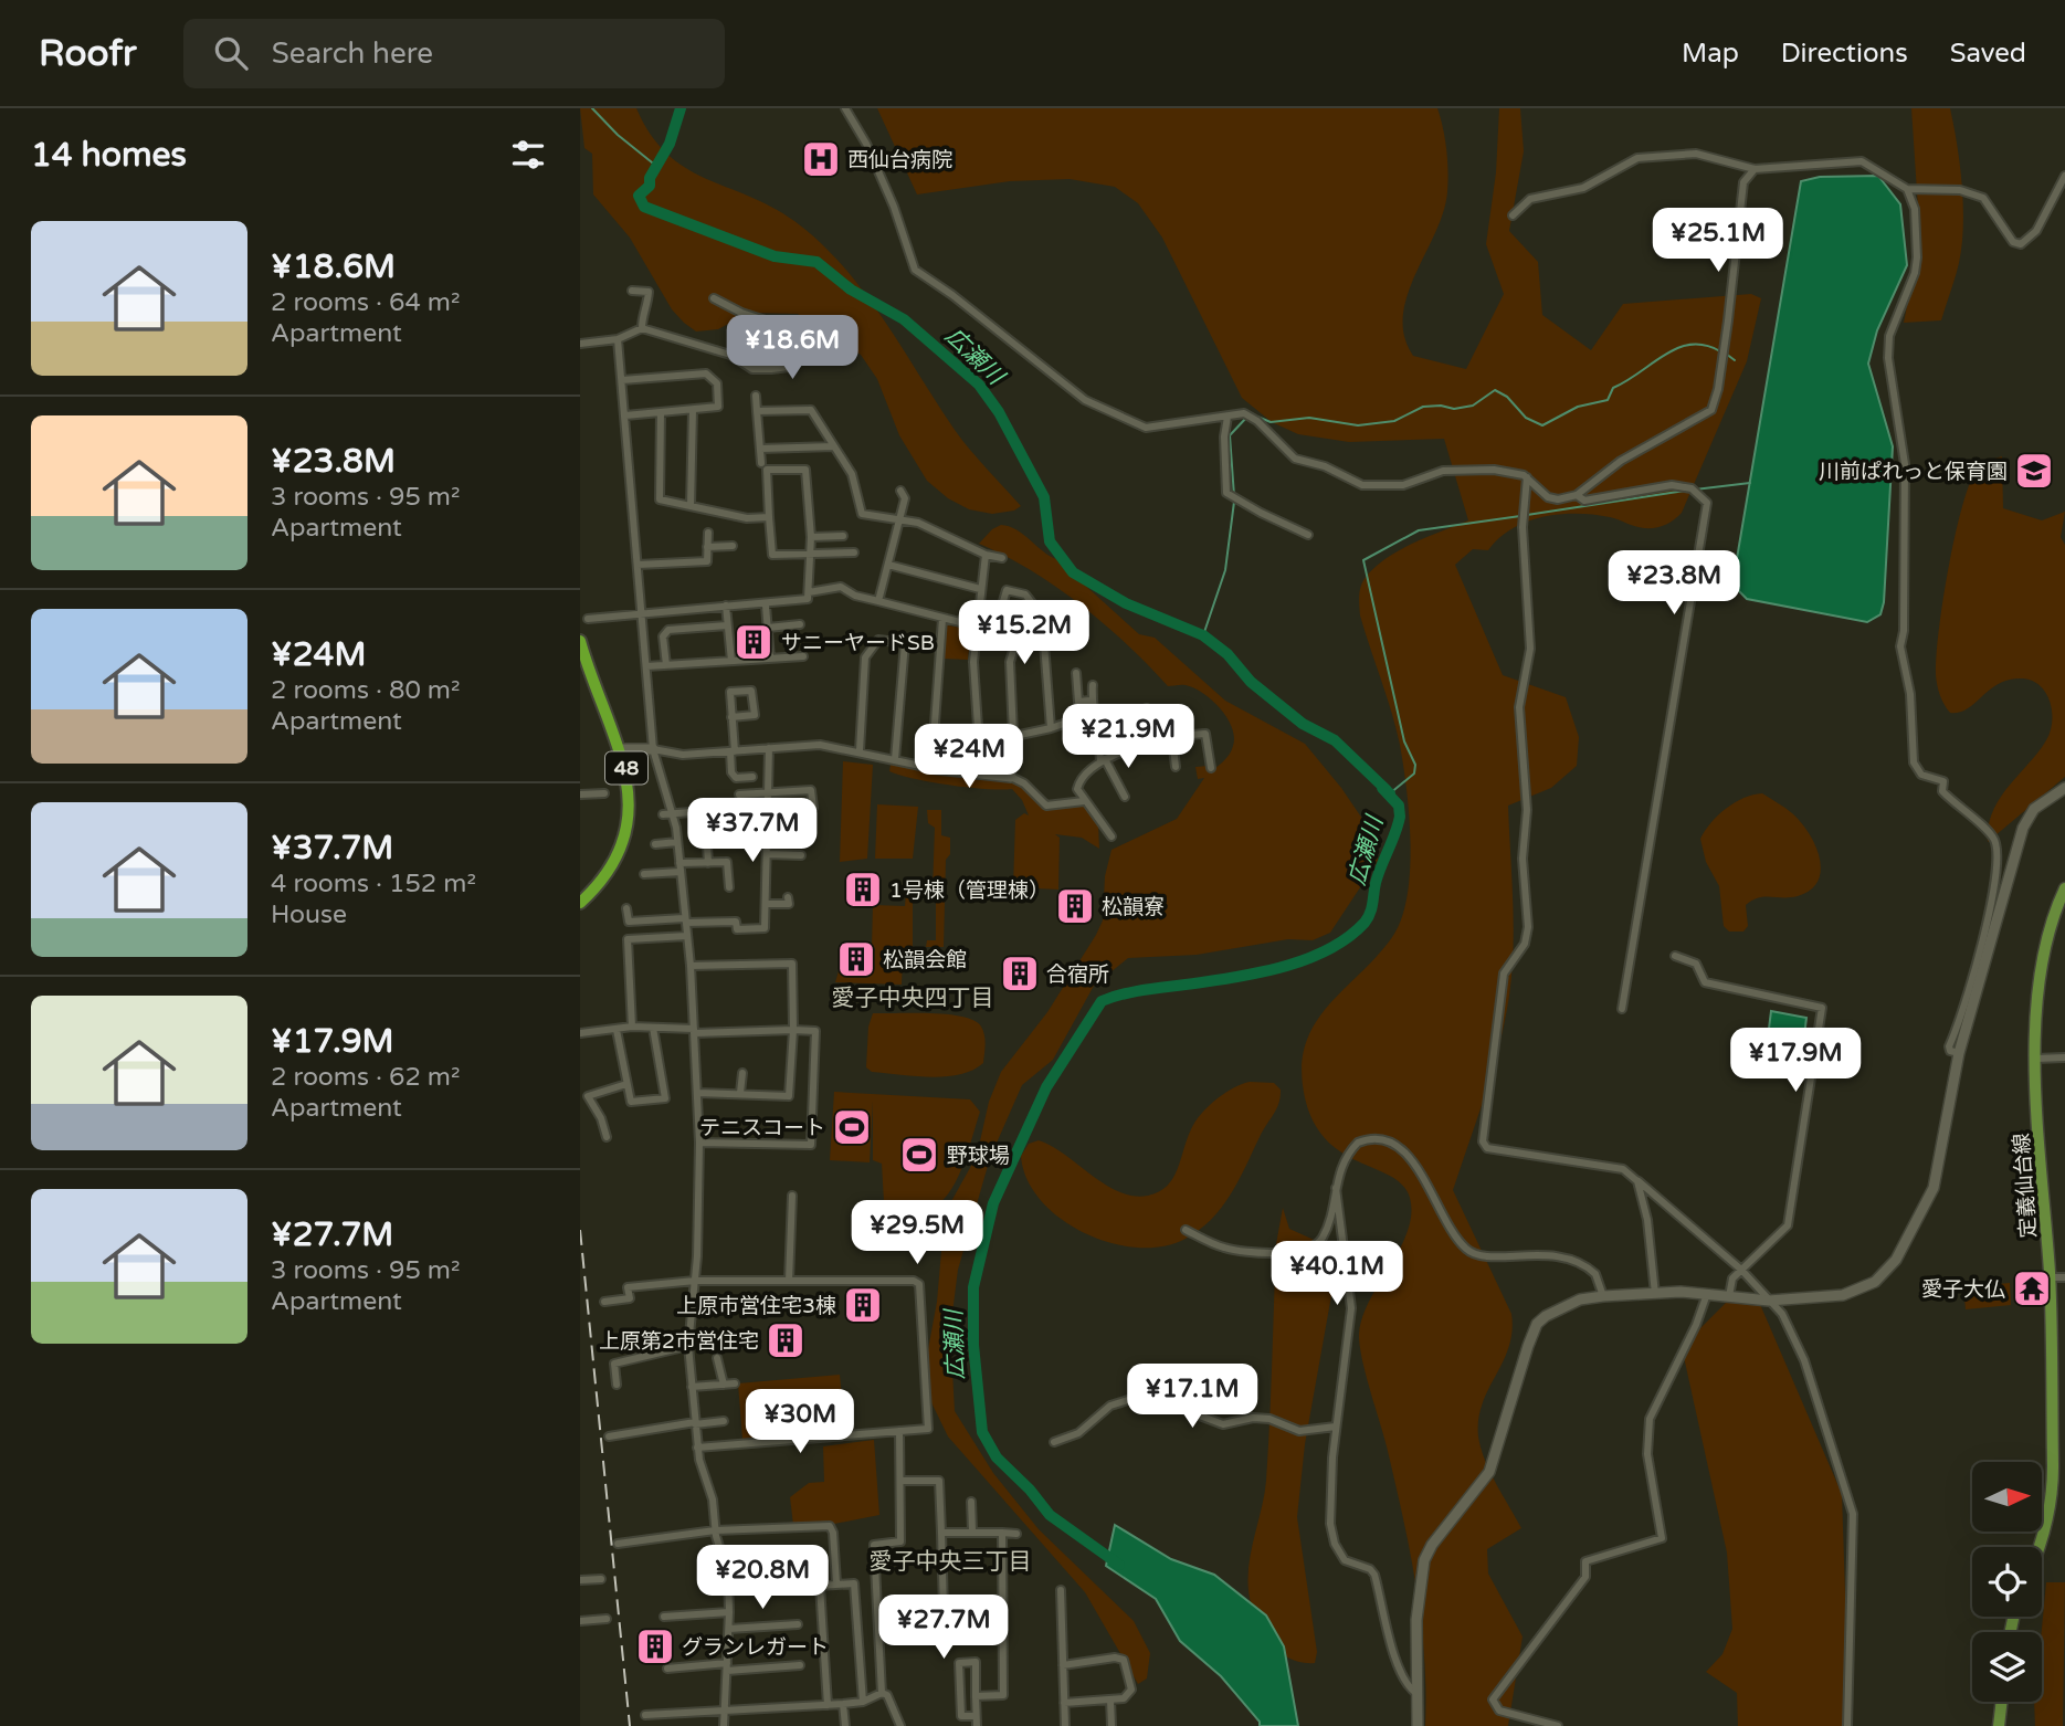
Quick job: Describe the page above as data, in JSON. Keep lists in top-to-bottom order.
{
  "streets": {
    "highway": ["48"],
    "main road": ["定義仙台線"]
  },
  "districts": ["愛子中央四丁目", "愛子中央三丁目"],
  "water": ["広瀬川"],
  "places": {
    "hospital": ["西仙台病院"],
    "school or university": ["川前ぱれっと保育園"],
    "building": [
      "サニーヤードSB",
      "1号棟（管理棟）",
      "松韻寮",
      "松韻会館",
      "合宿所",
      "上原市営住宅3棟",
      "上原第2市営住宅",
      "グランレガート"
    ],
    "sports": ["テニスコート", "野球場"],
    "temple": ["愛子大仏"]
  },
  "north": "right",
  "page": {
    "header": "Roofr",
    "search": "Search here",
    "nav": ["Map", "Directions", "Saved"],
    "heading": "14 homes",
    "list": [
      {
        "name": "¥18.6M",
        "note": "2 rooms · 64 m² · Apartment"
      },
      {
        "name": "¥23.8M",
        "note": "3 rooms · 95 m² · Apartment"
      },
      {
        "name": "¥24M",
        "note": "2 rooms · 80 m² · Apartment"
      },
      {
        "name": "¥37.7M",
        "note": "4 rooms · 152 m² · House"
      },
      {
        "name": "¥17.9M",
        "note": "2 rooms · 62 m² · Apartment"
      },
      {
        "name": "¥27.7M",
        "note": "3 rooms · 95 m² · Apartment"
      }
    ],
    "price": [
      "¥25.1M",
      "¥18.6M",
      "¥23.8M",
      "¥15.2M",
      "¥21.9M",
      "¥24M",
      "¥37.7M",
      "¥17.9M",
      "¥29.5M",
      "¥40.1M",
      "¥17.1M",
      "¥30M",
      "¥20.8M",
      "¥27.7M"
    ]
  }
}
